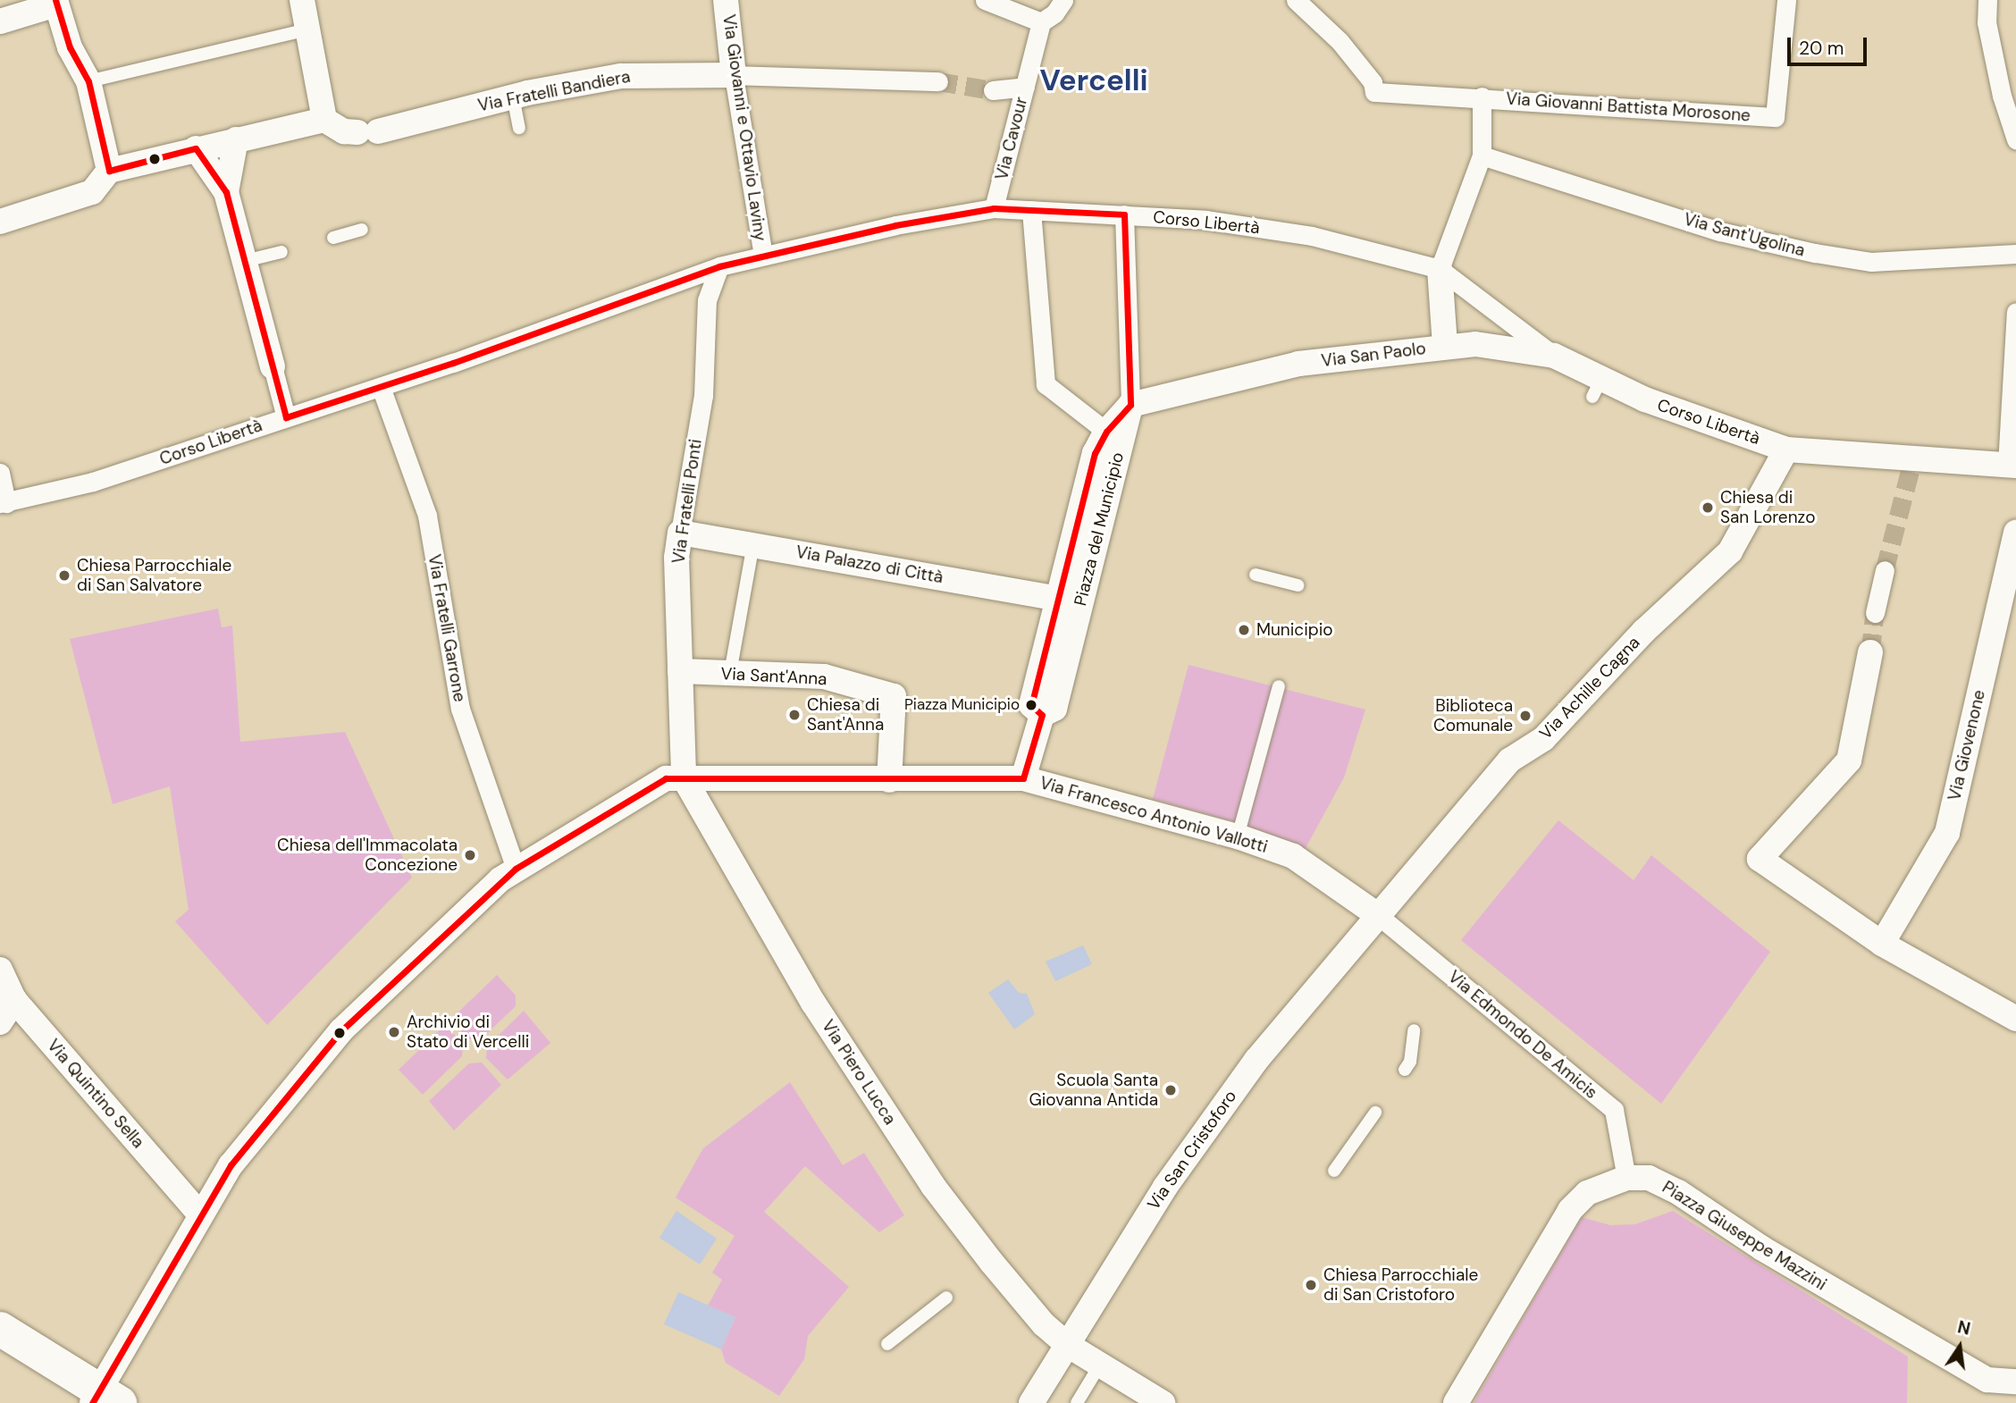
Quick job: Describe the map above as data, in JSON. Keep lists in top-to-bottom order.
{
  "streets": {
    "street": [
      "Via Fratelli Bandiera",
      "Via Giovanni Battista Morosone",
      "Via Giovanni e Ottavio Laviny",
      "Via Cavour",
      "Corso Libertà",
      "Via Sant'Ugolina",
      "Via San Paolo",
      "Via Fratelli Ponti",
      "Piazza del Municipio",
      "Via Palazzo di Città",
      "Via Fratelli Garrone",
      "Via Sant'Anna",
      "Via Achille Cagna",
      "Via Giovenone",
      "Via Francesco Antonio Vallotti",
      "Via Edmondo De Amicis",
      "Via Piero Lucca",
      "Via Quintino Sella",
      "Via San Cristoforo",
      "Piazza Giuseppe Mazzini"
    ]
  },
  "crossings": [
    ["Via Fratelli Bandiera", "Via Giovanni e Ottavio Laviny"],
    ["Via Giovanni e Ottavio Laviny", "Corso Libertà"],
    ["Via Cavour", "Corso Libertà"],
    ["Corso Libertà", "Via San Paolo"],
    ["Corso Libertà", "Via Fratelli Ponti"],
    ["Corso Libertà", "Via Fratelli Garrone"],
    ["Corso Libertà", "Via Achille Cagna"],
    ["Via San Paolo", "Piazza del Municipio"],
    ["Via Fratelli Ponti", "Via Palazzo di Città"],
    ["Via Fratelli Ponti", "Via Sant'Anna"],
    ["Via Fratelli Ponti", "Via Francesco Antonio Vallotti"],
    ["Via Fratelli Ponti", "Via Piero Lucca"],
    ["Piazza del Municipio", "Via Palazzo di Città"],
    ["Piazza del Municipio", "Via Francesco Antonio Vallotti"],
    ["Via Fratelli Garrone", "Via Francesco Antonio Vallotti"],
    ["Via Sant'Anna", "Via Francesco Antonio Vallotti"],
    ["Via Achille Cagna", "Via Francesco Antonio Vallotti"],
    ["Via Achille Cagna", "Via Edmondo De Amicis"],
    ["Via Achille Cagna", "Via San Cristoforo"],
    ["Via Francesco Antonio Vallotti", "Via Edmondo De Amicis"],
    ["Via Francesco Antonio Vallotti", "Via Piero Lucca"],
    ["Via Francesco Antonio Vallotti", "Via Quintino Sella"],
    ["Via Francesco Antonio Vallotti", "Via San Cristoforo"],
    ["Via Edmondo De Amicis", "Via San Cristoforo"],
    ["Via Edmondo De Amicis", "Piazza Giuseppe Mazzini"],
    ["Via Piero Lucca", "Via San Cristoforo"]
  ],
  "districts": ["Vercelli"],
  "places": [
    "Chiesa di San Lorenzo",
    "Chiesa Parrocchiale di San Salvatore",
    "Municipio",
    "Piazza Municipio",
    "Chiesa di Sant'Anna",
    "Biblioteca Comunale",
    "Chiesa dell'Immacolata Concezione",
    "Archivio di Stato di Vercelli",
    "Scuola Santa Giovanna Antida",
    "Chiesa Parrocchiale di San Cristoforo"
  ],
  "scale_bar": "20 m",
  "north": "top"
}
